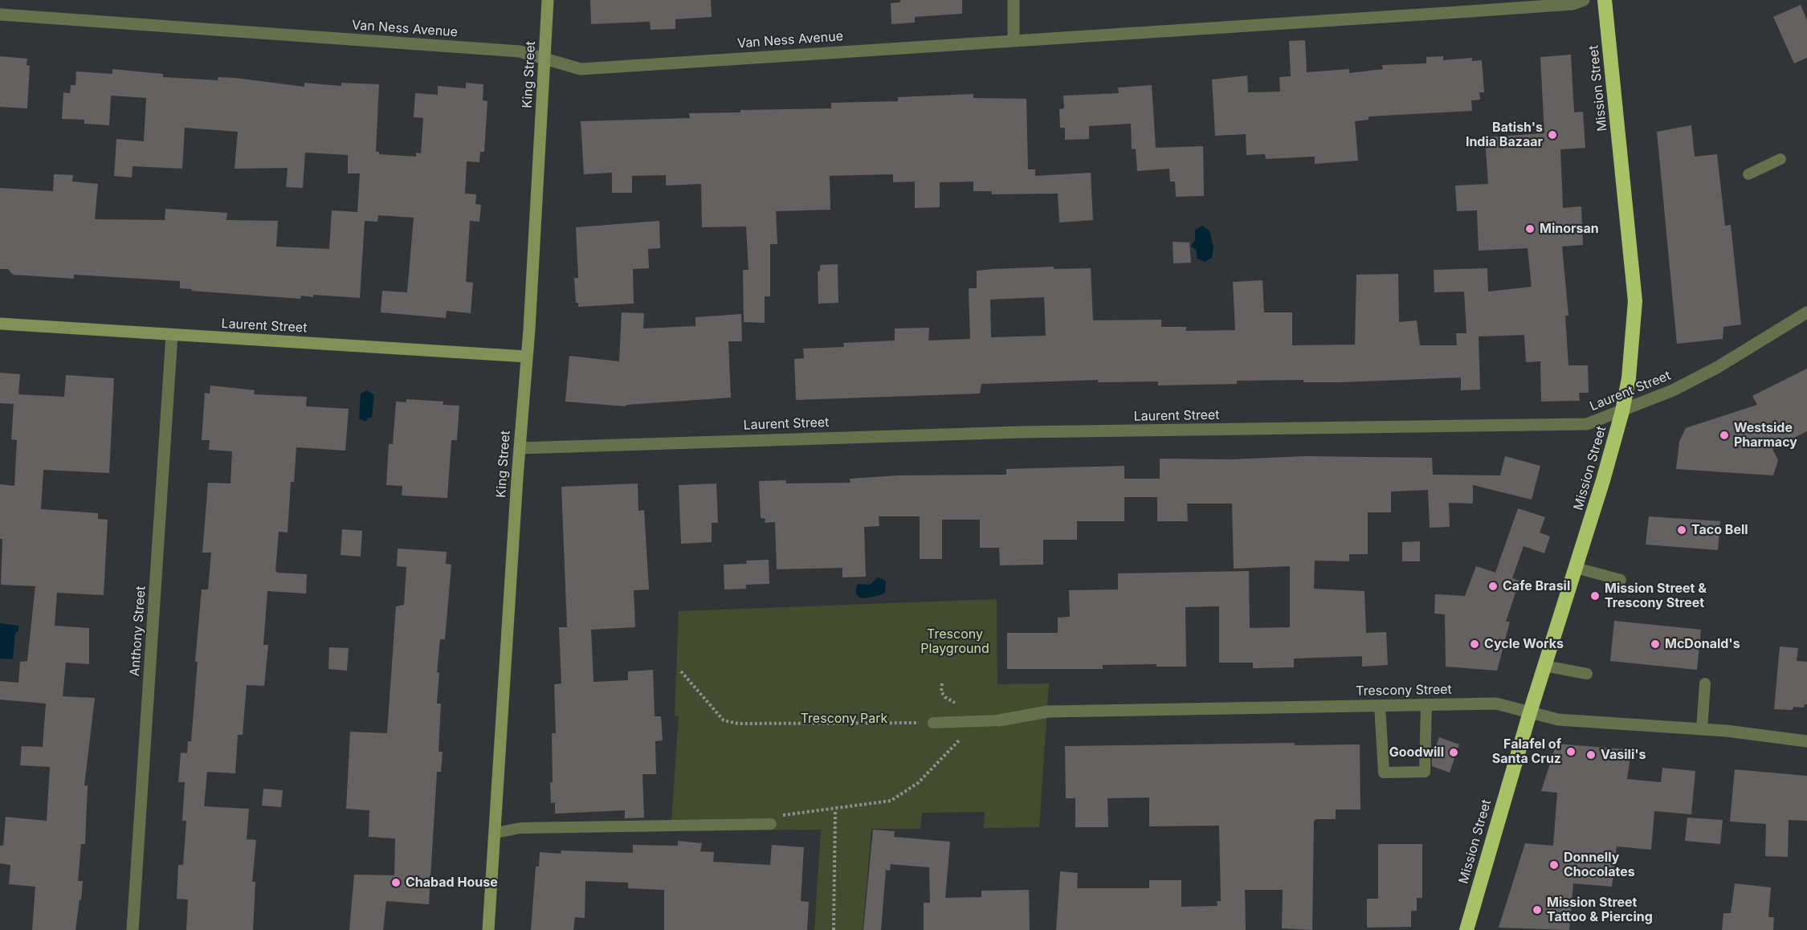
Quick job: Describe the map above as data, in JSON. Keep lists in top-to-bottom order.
{
  "streets": {
    "highway": ["Mission Street"],
    "street": [
      "Van Ness Avenue",
      "King Street",
      "Laurent Street",
      "Anthony Street",
      "Trescony Street"
    ]
  },
  "crossings": [
    ["Van Ness Avenue", "King Street"],
    ["King Street", "Laurent Street"],
    ["Mission Street", "Laurent Street"],
    ["Mission Street", "Trescony Street"],
    ["Laurent Street", "Anthony Street"]
  ],
  "parks": ["Trescony Playground", "Trescony Park"],
  "places": [
    "Batish's India Bazaar",
    "Minorsan",
    "Westside Pharmacy",
    "Taco Bell",
    "Cafe Brasil",
    "Mission Street & Trescony Street",
    "Cycle Works",
    "McDonald's",
    "Falafel of Santa Cruz",
    "Goodwill",
    "Vasili's",
    "Donnelly Chocolates",
    "Chabad House",
    "Mission Street Tattoo & Piercing"
  ]
}
